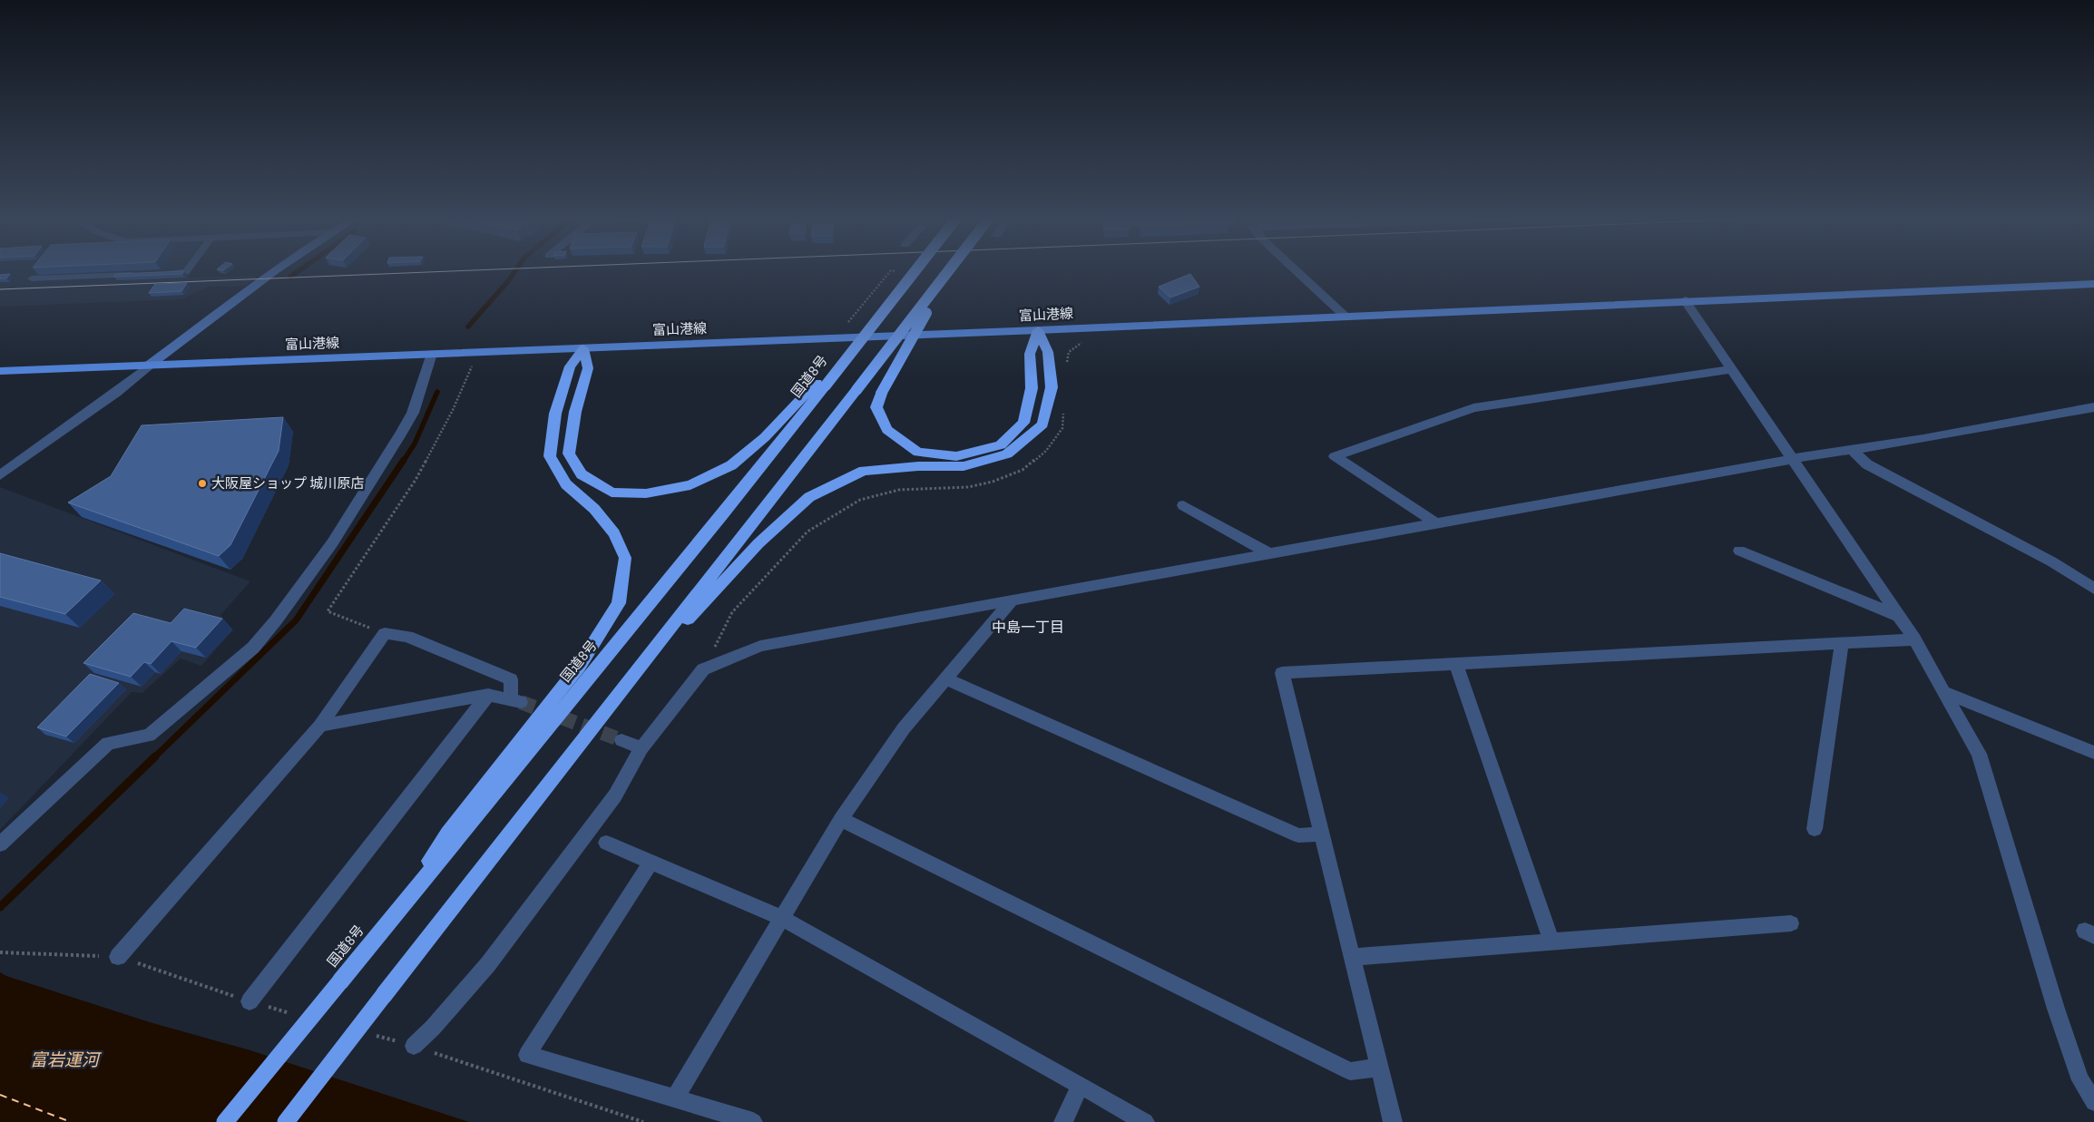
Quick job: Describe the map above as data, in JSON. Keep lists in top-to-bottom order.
{
  "streets": {
    "highway": ["国道8号"],
    "main road": ["富山港線"]
  },
  "districts": ["中島一丁目"],
  "water": ["富岩運河"],
  "places": ["大阪屋ショップ 城川原店"]
}
